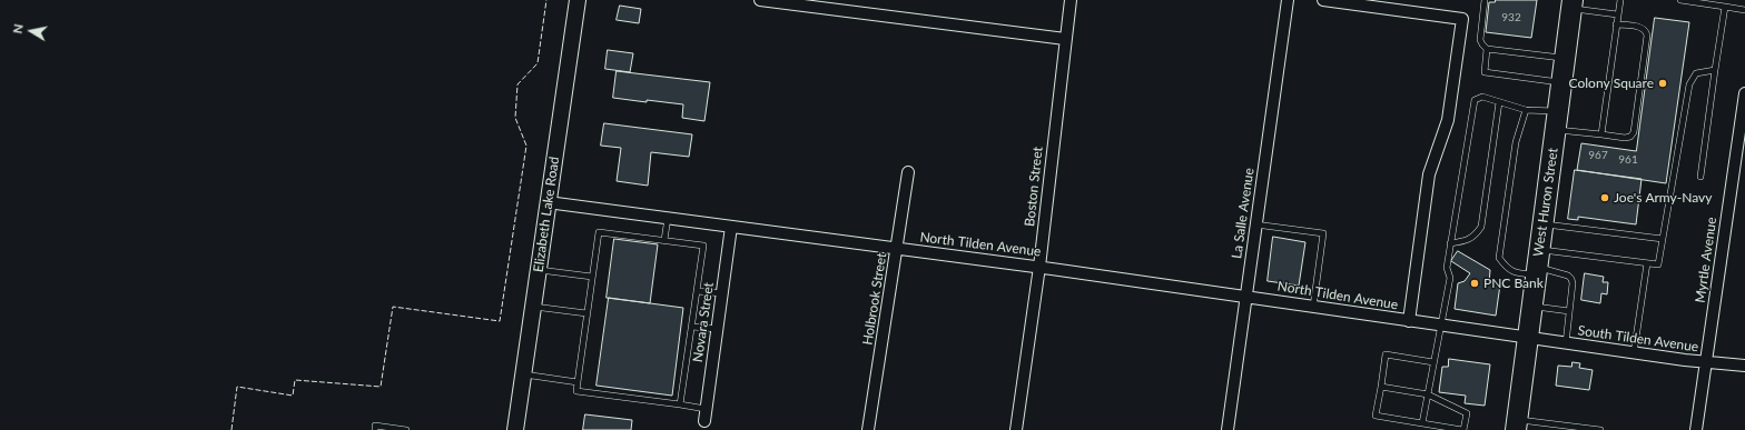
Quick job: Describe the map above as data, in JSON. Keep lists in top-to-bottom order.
{
  "streets": {
    "highway": ["West Huron Street"],
    "main road": ["Elizabeth Lake Road"],
    "street": [
      "Boston Street",
      "La Salle Avenue",
      "North Tilden Avenue",
      "Myrtle Avenue",
      "Holbrook Street",
      "Novara Street",
      "South Tilden Avenue"
    ]
  },
  "crossings": [
    ["Boston Street", "North Tilden Avenue"],
    ["West Huron Street", "North Tilden Avenue"],
    ["West Huron Street", "South Tilden Avenue"],
    ["La Salle Avenue", "North Tilden Avenue"],
    ["Elizabeth Lake Road", "North Tilden Avenue"],
    ["North Tilden Avenue", "Holbrook Street"],
    ["North Tilden Avenue", "Novara Street"],
    ["North Tilden Avenue", "South Tilden Avenue"],
    ["Myrtle Avenue", "South Tilden Avenue"]
  ],
  "places": ["Colony Square", "Joe's Army-Navy", "PNC Bank"],
  "house_numbers": ["932", "967", "961"],
  "north": "left"
}
